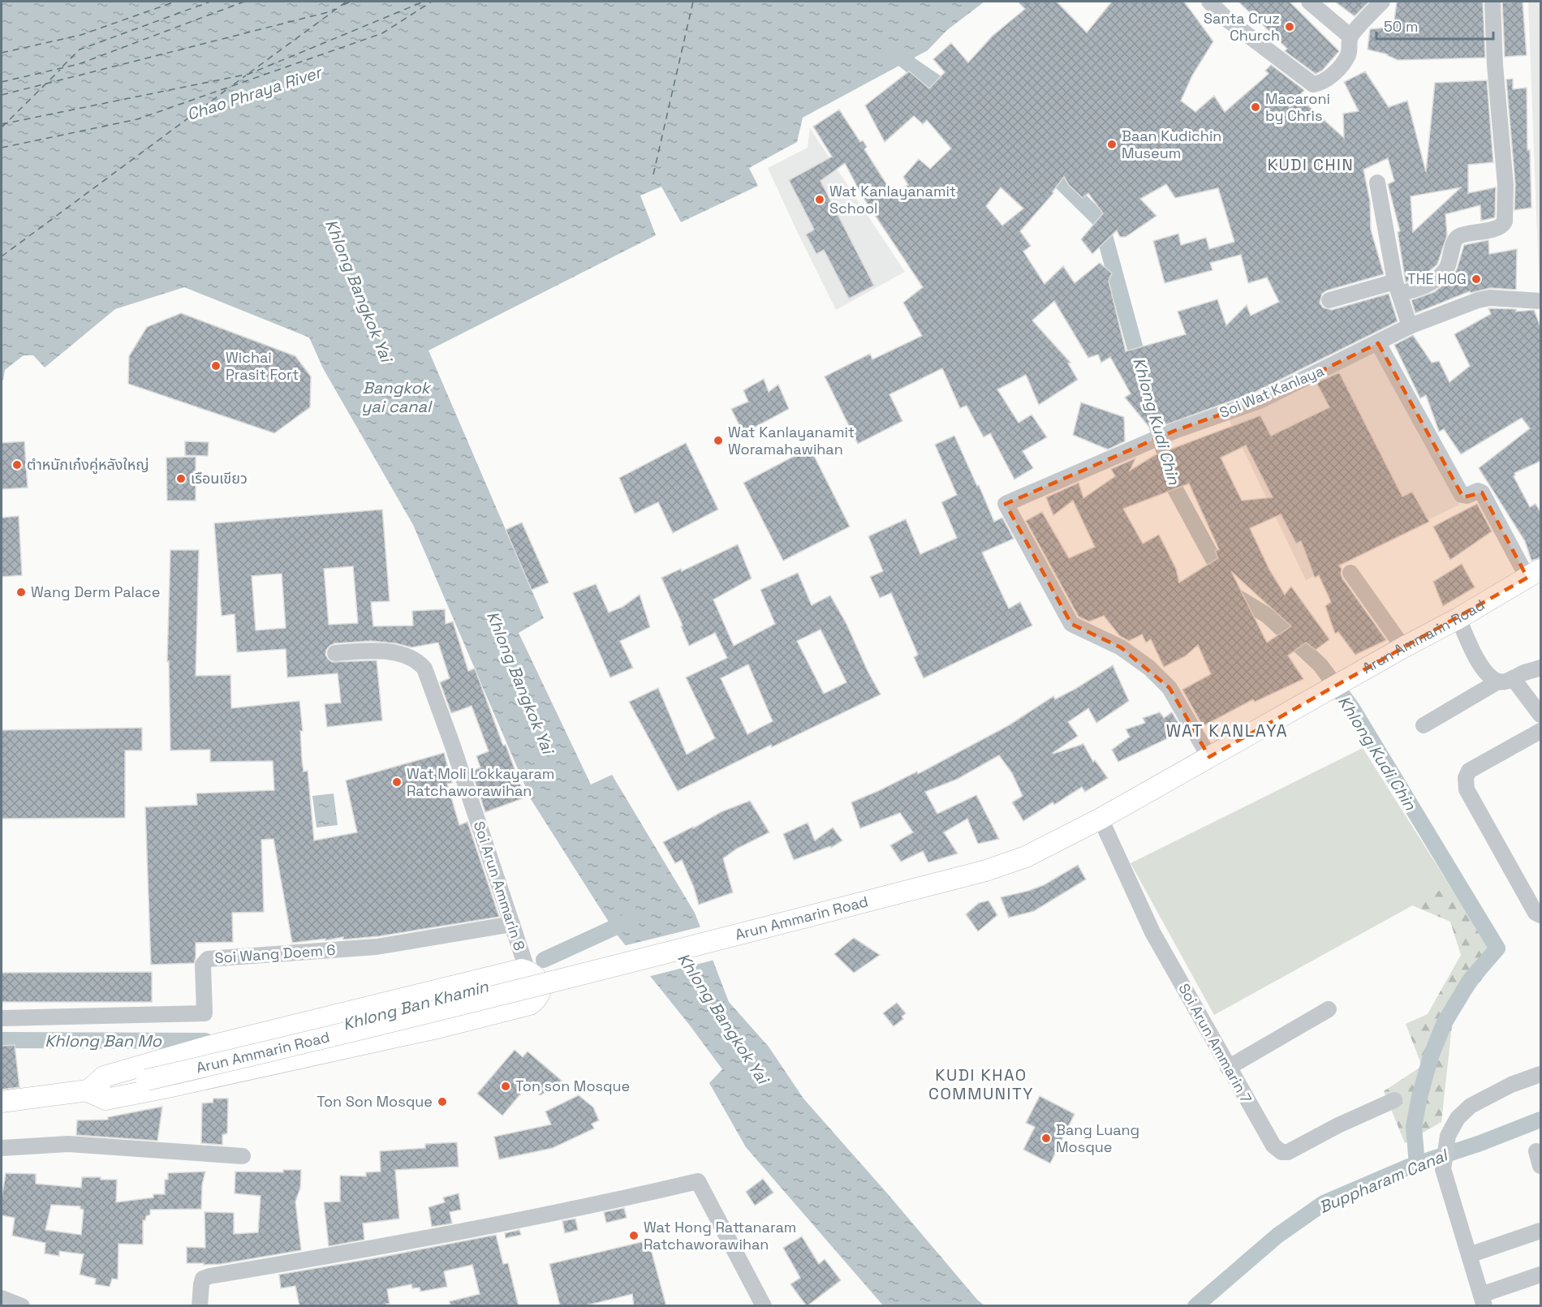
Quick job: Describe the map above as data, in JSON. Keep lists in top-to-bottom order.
{
  "streets": {
    "main road": ["Arun Ammarin Road"],
    "street": [
      "Soi Wat Kanlaya",
      "Soi Arun Ammarin 8",
      "Soi Wang Doem 6",
      "Soi Arun Ammarin 7"
    ]
  },
  "crossings": [
    ["Soi Wat Kanlaya", "Arun Ammarin Road"],
    ["Arun Ammarin Road", "Soi Arun Ammarin 7"],
    ["Soi Arun Ammarin 8", "Soi Wang Doem 6"]
  ],
  "districts": ["KUDI CHIN", "WAT KANLAYA", "KUDI KHAO COMMUNITY"],
  "water": [
    "Chao Phraya River",
    "Khlong Bangkok Yai",
    "Bangkok yai canal",
    "Khlong Kudi Chin",
    "Khlong Ban Khamin",
    "Khlong Ban Mo",
    "Buppharam Canal"
  ],
  "places": [
    "Santa Cruz Church",
    "Macaroni by Chris",
    "Baan Kudichin Museum",
    "Wat Kanlayanamit School",
    "THE HOG",
    "Wichai Prasit Fort",
    "Wat Kanlayanamit Woramahawihan",
    "ตำหนักเก๋งคู่หลังใหญ่",
    "เรือนเขียว",
    "Wang Derm Palace",
    "Wat Moli Lokkayaram Ratchaworawihan",
    "Ton son Mosque",
    "Ton Son Mosque",
    "Bang Luang Mosque",
    "Wat Hong Rattanaram Ratchaworawihan"
  ],
  "scale_bar": "50 m"
}
